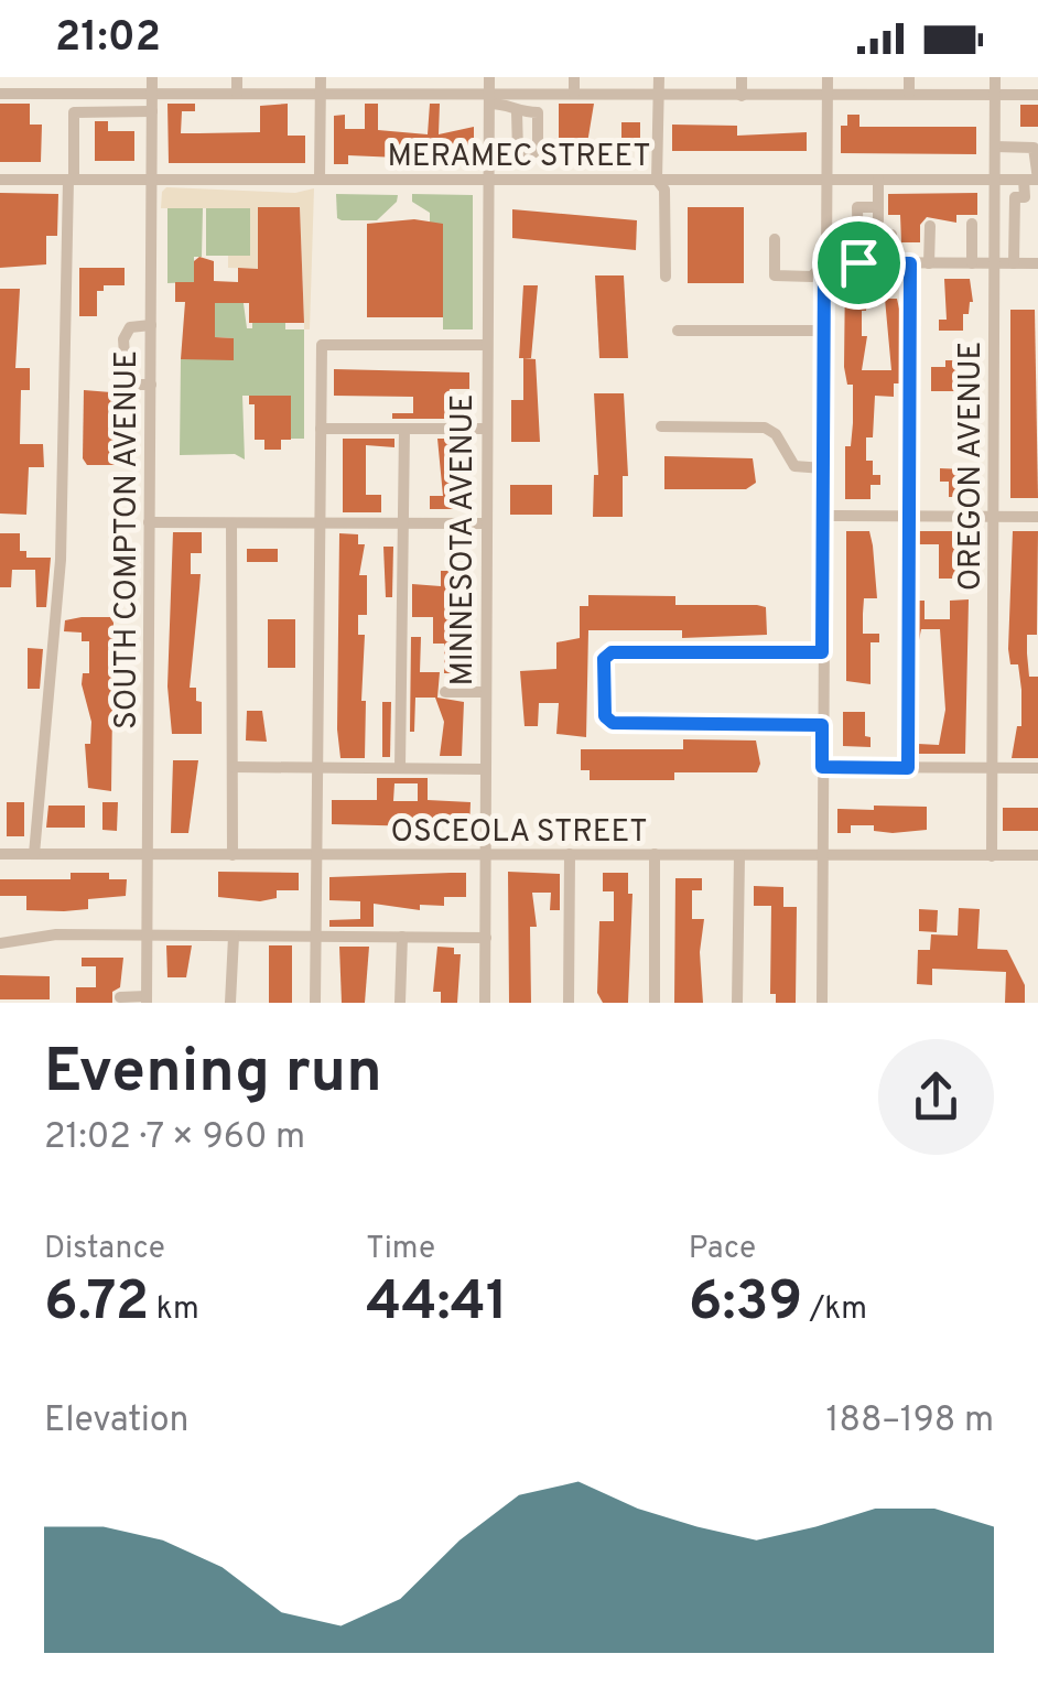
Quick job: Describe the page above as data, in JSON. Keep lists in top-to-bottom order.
{
  "streets": {
    "street": [
      "MERAMEC STREET",
      "OREGON AVENUE",
      "SOUTH COMPTON AVENUE",
      "MINNESOTA AVENUE",
      "OSCEOLA STREET"
    ]
  },
  "crossings": [
    ["MERAMEC STREET", "OREGON AVENUE"],
    ["MERAMEC STREET", "SOUTH COMPTON AVENUE"],
    ["MERAMEC STREET", "MINNESOTA AVENUE"],
    ["OREGON AVENUE", "OSCEOLA STREET"],
    ["SOUTH COMPTON AVENUE", "OSCEOLA STREET"],
    ["MINNESOTA AVENUE", "OSCEOLA STREET"]
  ],
  "page": {
    "status": "21:02",
    "heading": ["Evening run", "21:02 · 7 × 960 m"],
    "stats": [
      ["Distance", "6.72 km"],
      ["Time", "44:41"],
      ["Pace", "6:39 /km"]
    ],
    "chart": ["Elevation", "188–198 m"]
  }
}
